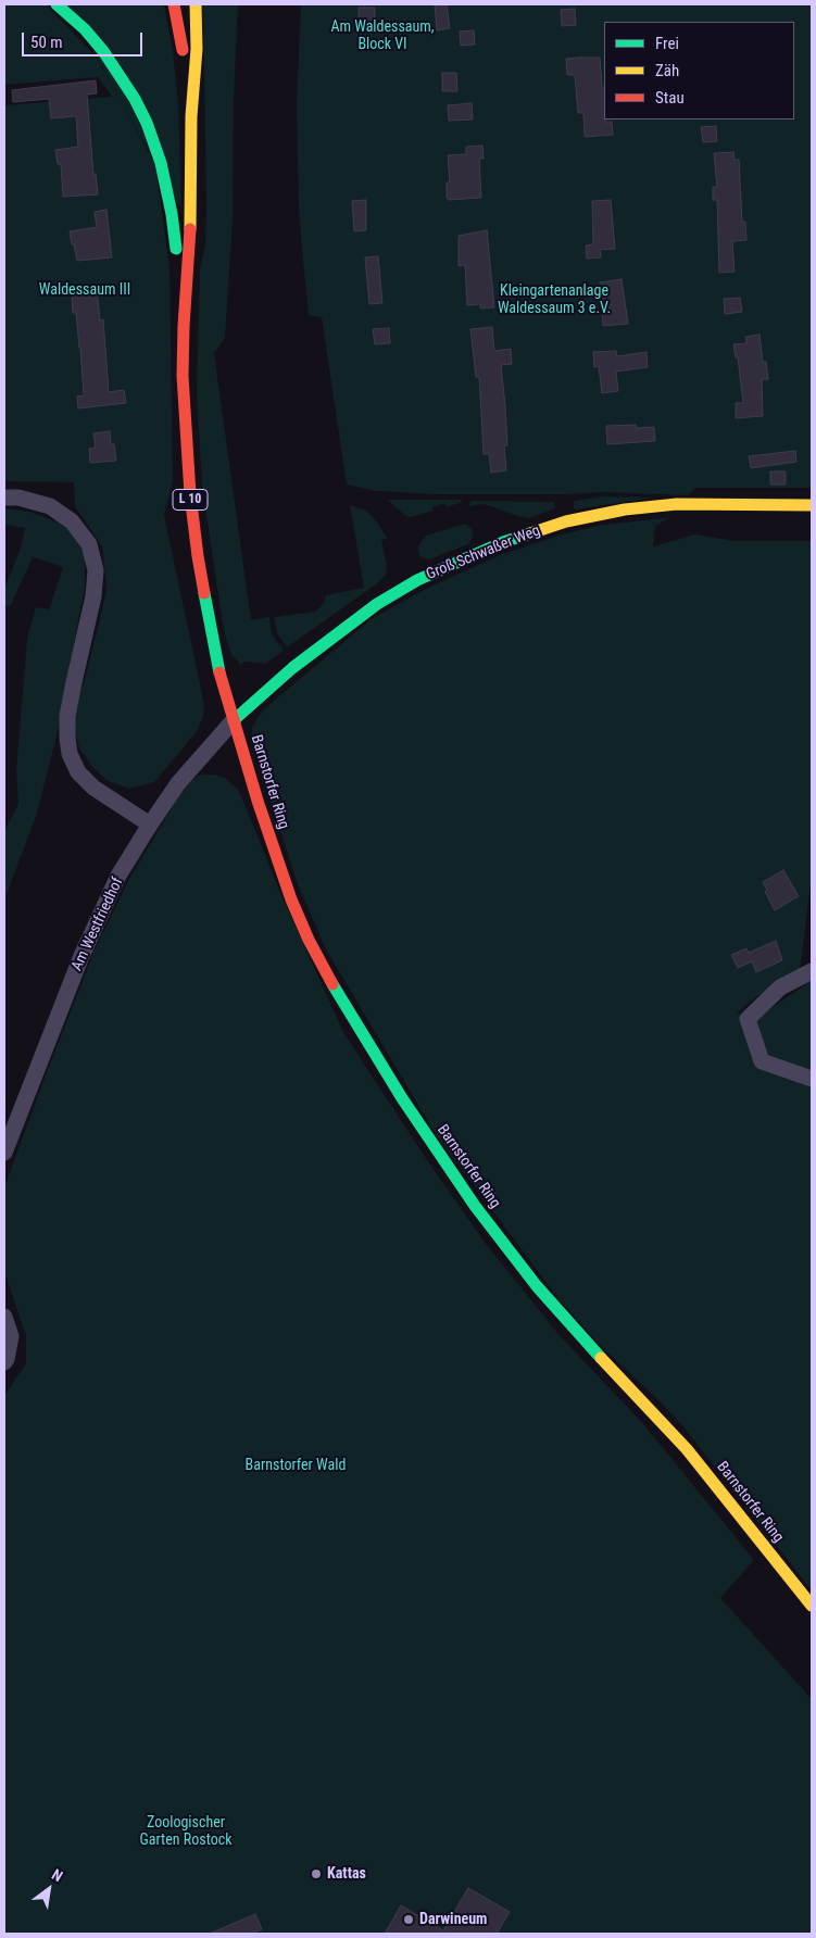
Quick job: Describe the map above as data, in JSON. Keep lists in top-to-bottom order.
{
  "streets": {
    "main road": ["L 10", "Groß Schwaßer Weg", "Barnstorfer Ring"],
    "street": ["Am Westfriedhof"]
  },
  "crossings": [
    ["Groß Schwaßer Weg", "Barnstorfer Ring"],
    ["Groß Schwaßer Weg", "Am Westfriedhof"],
    ["Barnstorfer Ring", "Am Westfriedhof"]
  ],
  "parks": [
    "Am Waldessaum, Block VI",
    "Waldessaum III",
    "Kleingartenanlage Waldessaum 3 e.V.",
    "Barnstorfer Wald",
    "Zoologischer Garten Rostock"
  ],
  "places": ["Kattas", "Darwineum"],
  "legend": ["Frei", "Zäh", "Stau"],
  "scale_bar": "50 m",
  "north": "top right"
}
